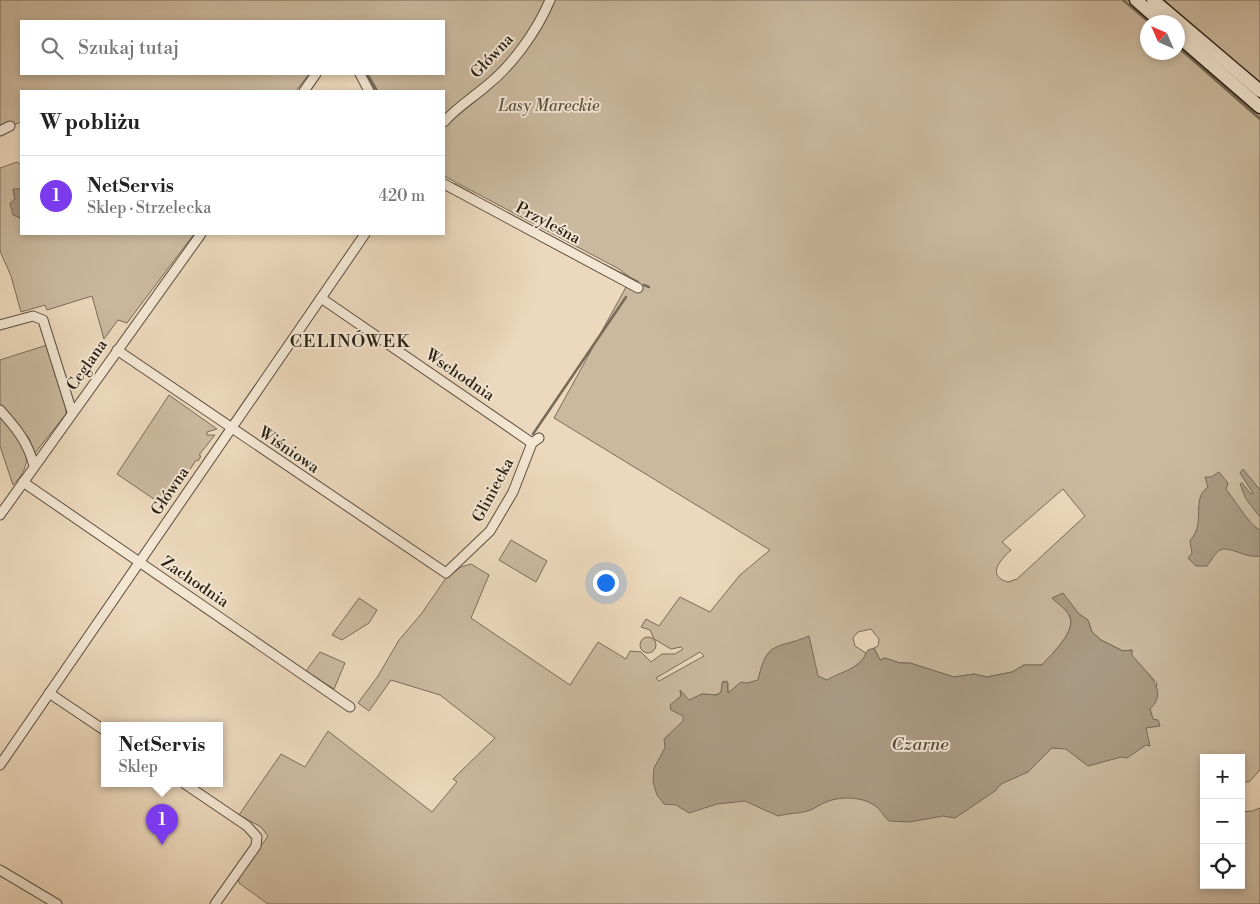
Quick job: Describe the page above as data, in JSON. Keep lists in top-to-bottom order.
{
  "streets": {
    "street": [
      "Główna",
      "Przyleśna",
      "Ceglana",
      "Wschodnia",
      "Wiśniowa",
      "Gliniecka",
      "Zachodnia"
    ]
  },
  "crossings": [
    ["Główna", "Wschodnia"],
    ["Główna", "Wiśniowa"],
    ["Główna", "Zachodnia"],
    ["Ceglana", "Wiśniowa"],
    ["Ceglana", "Zachodnia"],
    ["Wschodnia", "Gliniecka"],
    ["Wiśniowa", "Gliniecka"]
  ],
  "districts": ["CELINÓWEK"],
  "water": ["Czarne"],
  "parks": ["Lasy Mareckie"],
  "north": "top left",
  "page": {
    "search": "Szukaj tutaj",
    "heading": "W pobliżu",
    "list": [
      {
        "mark": "1",
        "name": "NetServis",
        "note": "Sklep · Strzelecka",
        "value": "420 m"
      }
    ],
    "popup": ["NetServis", "Sklep"],
    "map_buttons": ["+", "−"],
    "pins": "1"
  }
}
